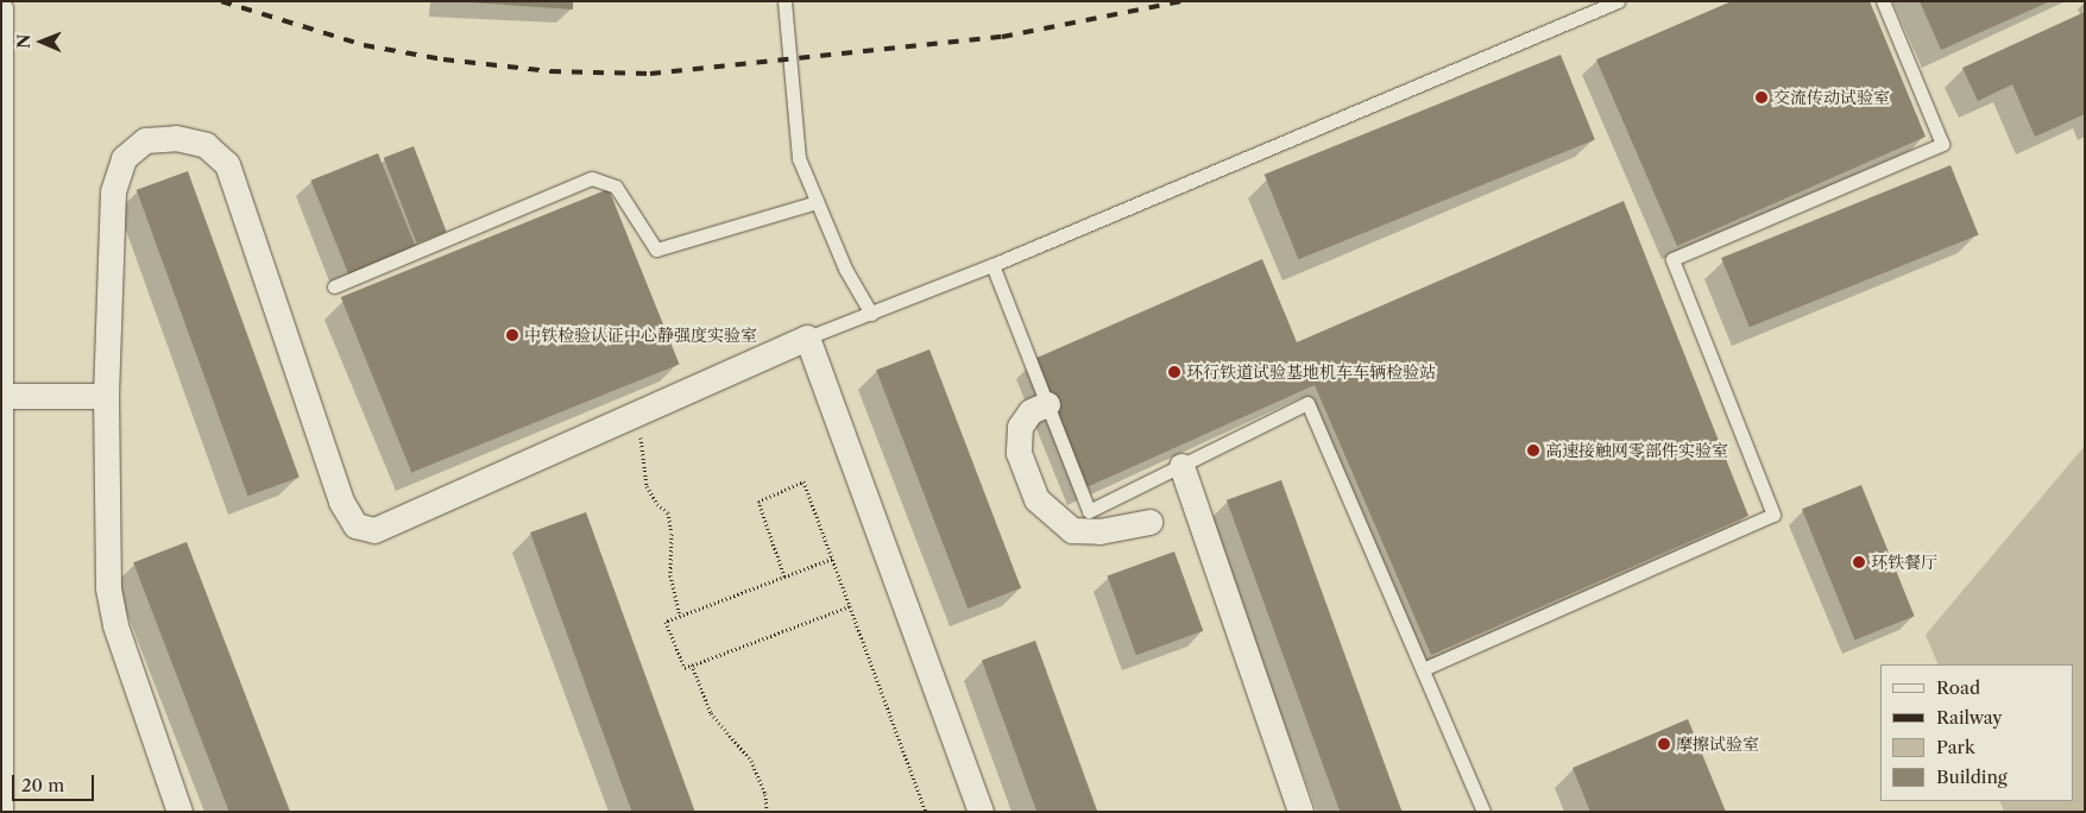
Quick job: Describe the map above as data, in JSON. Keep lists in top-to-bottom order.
{
  "places": [
    "交流传动试验室",
    "中铁检验认证中心静强度实验室",
    "环行铁道试验基地机车车辆检验站",
    "高速接触网零部件实验室",
    "环铁餐厅",
    "摩擦试验室"
  ],
  "legend": [
    "Road",
    "Railway",
    "Park",
    "Building"
  ],
  "scale_bar": "20 m",
  "north": "left"
}
